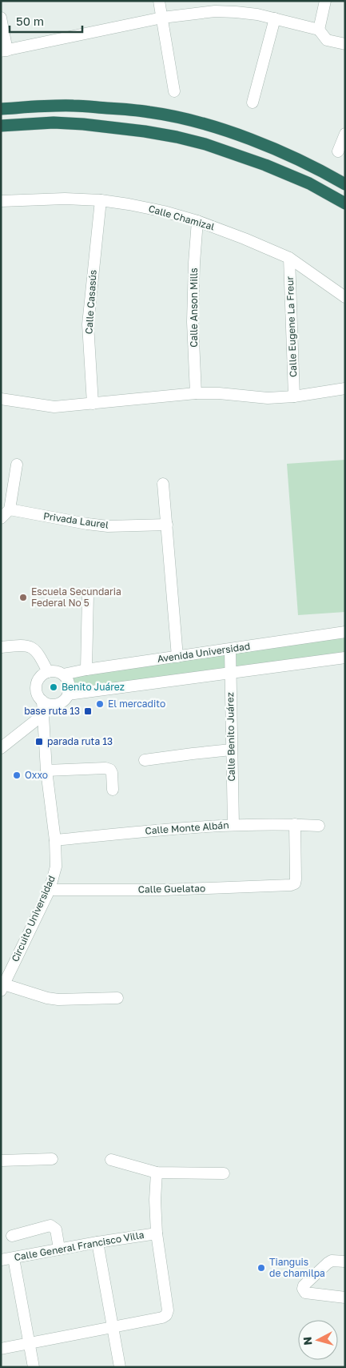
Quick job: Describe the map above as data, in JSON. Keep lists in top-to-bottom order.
{
  "streets": {
    "street": [
      "Calle Chamizal",
      "Calle Casasús",
      "Calle Anson Mills",
      "Calle Eugene La Freur",
      "Privada Laurel",
      "Avenida Universidad",
      "Calle Benito Juárez",
      "Calle Monte Albán",
      "Calle Guelatao",
      "Circuito Universidad",
      "Calle General Francisco Villa"
    ]
  },
  "crossings": [
    ["Calle Chamizal", "Calle Casasús"],
    ["Calle Chamizal", "Calle Anson Mills"],
    ["Calle Chamizal", "Calle Eugene La Freur"],
    ["Avenida Universidad", "Calle Benito Juárez"],
    ["Avenida Universidad", "Circuito Universidad"],
    ["Calle Benito Juárez", "Calle Monte Albán"],
    ["Calle Monte Albán", "Calle Guelatao"],
    ["Calle Monte Albán", "Circuito Universidad"],
    ["Calle Guelatao", "Circuito Universidad"]
  ],
  "places": {
    "other": [
      "Escuela Secundaria Federal No 5",
      "Benito Juárez",
      "El mercadito",
      "Oxxo",
      "Tianguis de chamilpa"
    ],
    "transit": ["base ruta 13", "parada ruta 13"]
  },
  "scale_bar": "50 m",
  "north": "left"
}
